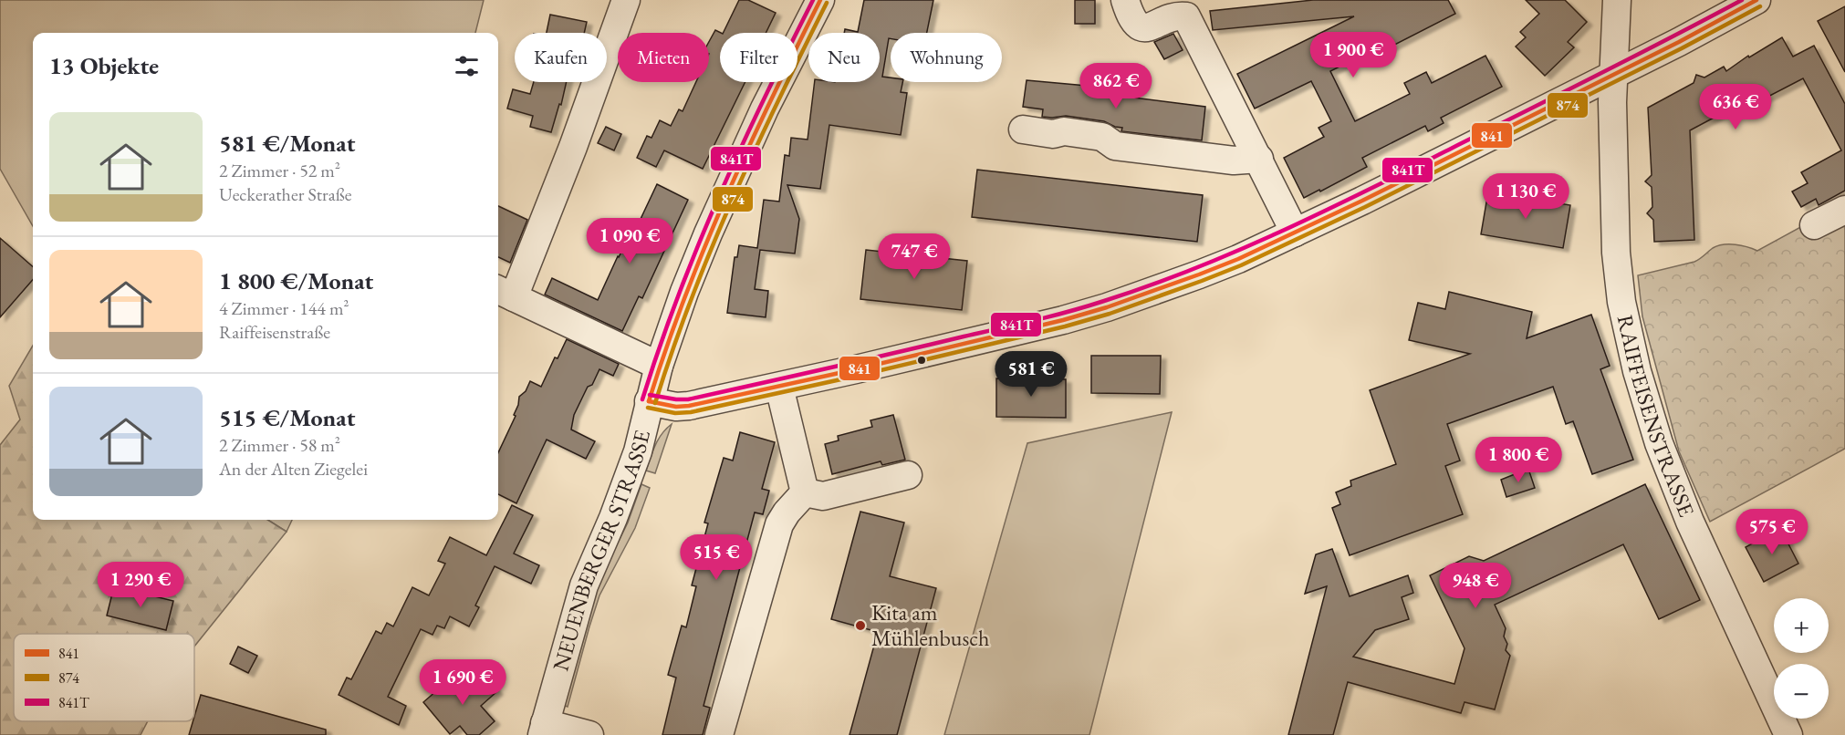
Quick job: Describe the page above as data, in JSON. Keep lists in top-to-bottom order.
{
  "streets": {
    "street": ["RAIFFEISENSTRASSE", "NEUENBERGER STRASSE"]
  },
  "places": ["Kita am Mühlenbusch"],
  "lines": ["transit line 841", "transit line 841T", "transit line 874"],
  "legend": ["841", "874", "841T"],
  "page": {
    "price": [
      "1 900 €",
      "862 €",
      "636 €",
      "1 130 €",
      "1 090 €",
      "747 €",
      "581 €",
      "1 800 €",
      "575 €",
      "515 €",
      "1 290 €",
      "948 €",
      "1 690 €"
    ],
    "chip": [
      "Kaufen",
      "Mieten",
      "Filter",
      "Neu",
      "Wohnung"
    ],
    "heading": "13 Objekte",
    "list": [
      {
        "name": "581 €/Monat",
        "note": "2 Zimmer · 52 m² · Ueckerather Straße"
      },
      {
        "name": "1 800 €/Monat",
        "note": "4 Zimmer · 144 m² · Raiffeisenstraße"
      },
      {
        "name": "515 €/Monat",
        "note": "2 Zimmer · 58 m² · An der Alten Ziegelei"
      }
    ],
    "map_buttons": ["+", "−"]
  }
}
